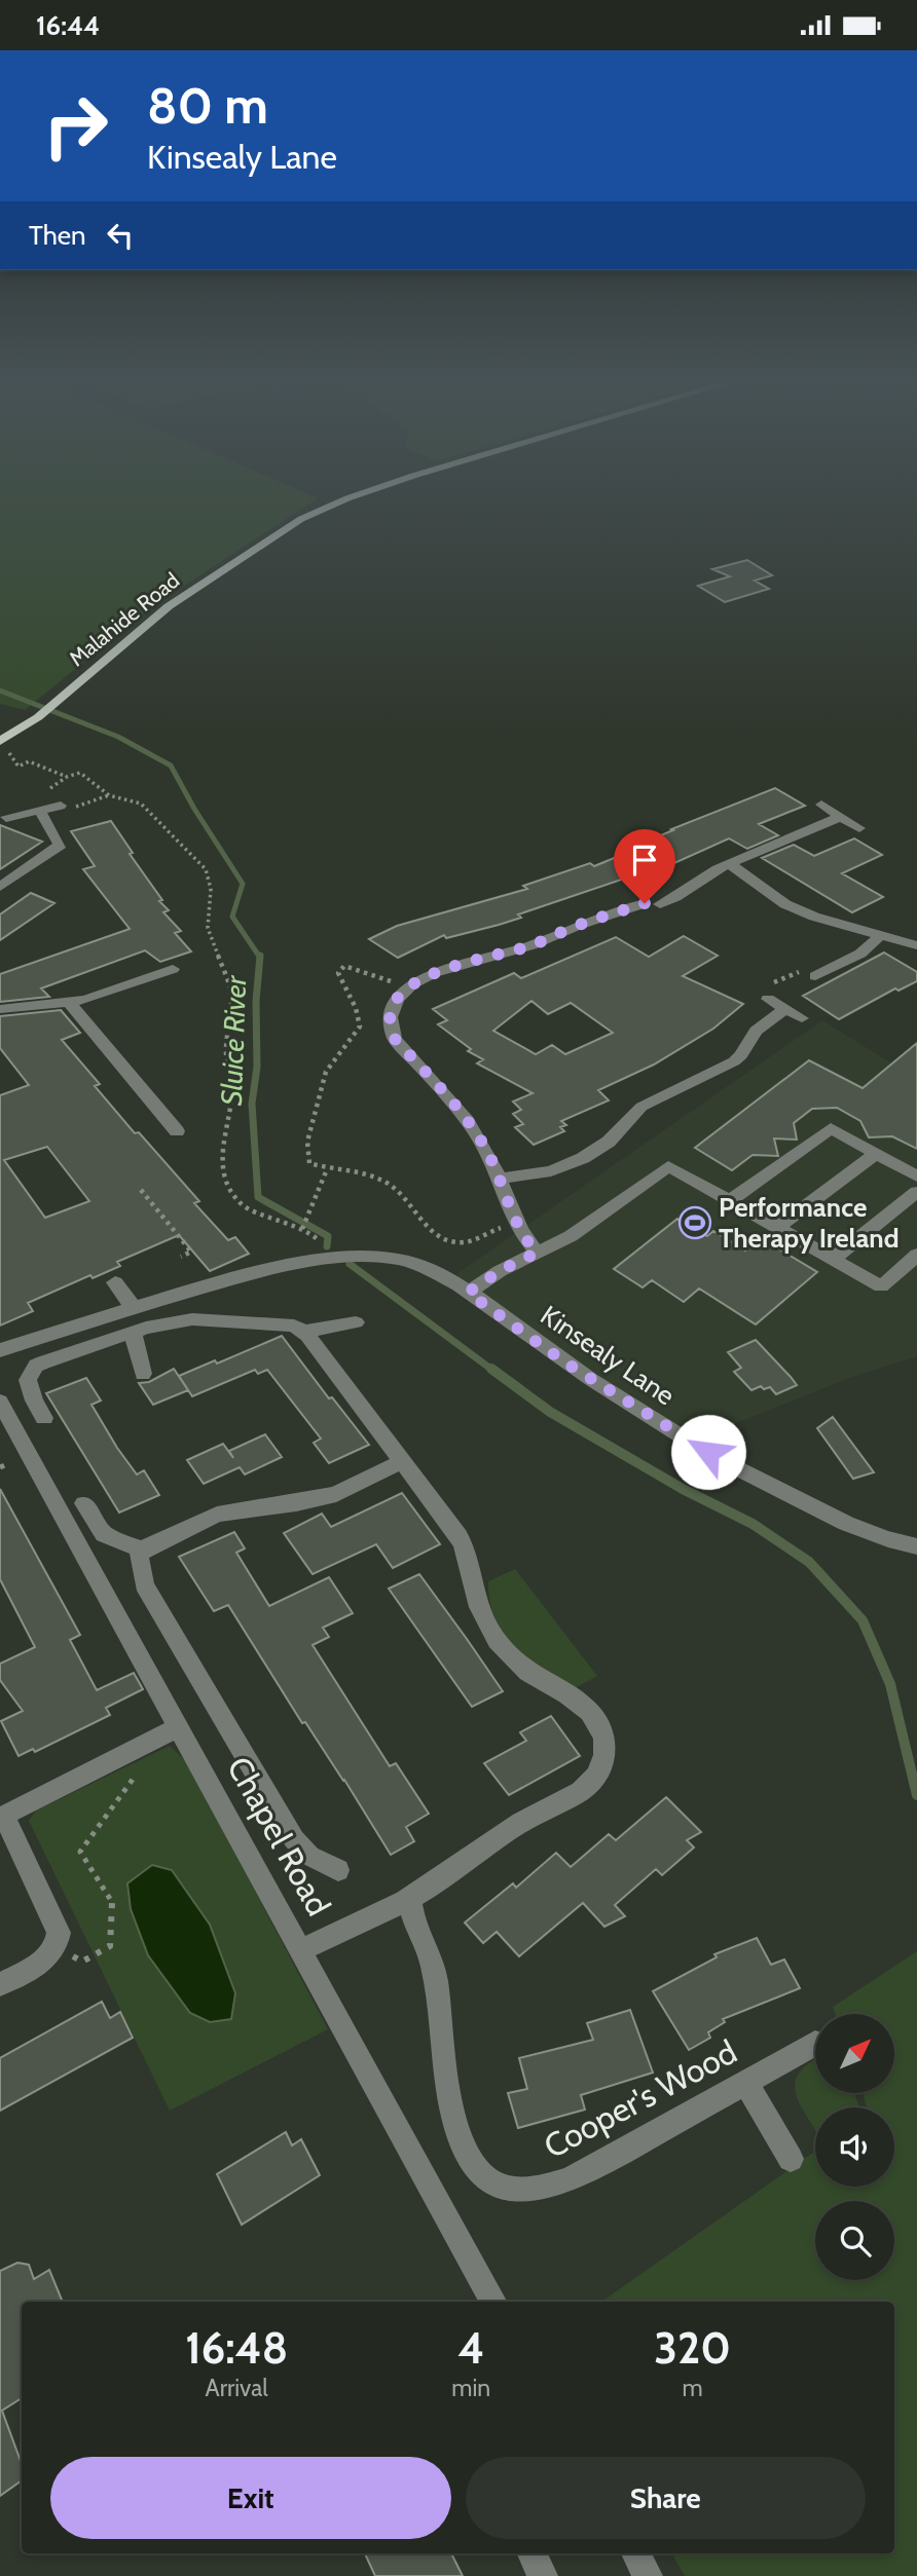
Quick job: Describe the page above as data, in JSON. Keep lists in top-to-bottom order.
{
  "streets": {
    "main road": ["Malahide Road"],
    "street": ["Kinsealy Lane", "Chapel Road", "Cooper's Wood"]
  },
  "water": ["Sluice River"],
  "places": {
    "sports": ["Performance Therapy Ireland"]
  },
  "north": "top right",
  "page": {
    "status": "16:44",
    "turn": ["80 m", "Kinsealy Lane"],
    "then": "Then",
    "eta": [
      "16:48",
      "Arrival",
      "4",
      "min",
      "320",
      "m"
    ],
    "buttons": ["Exit", "Share"]
  }
}
